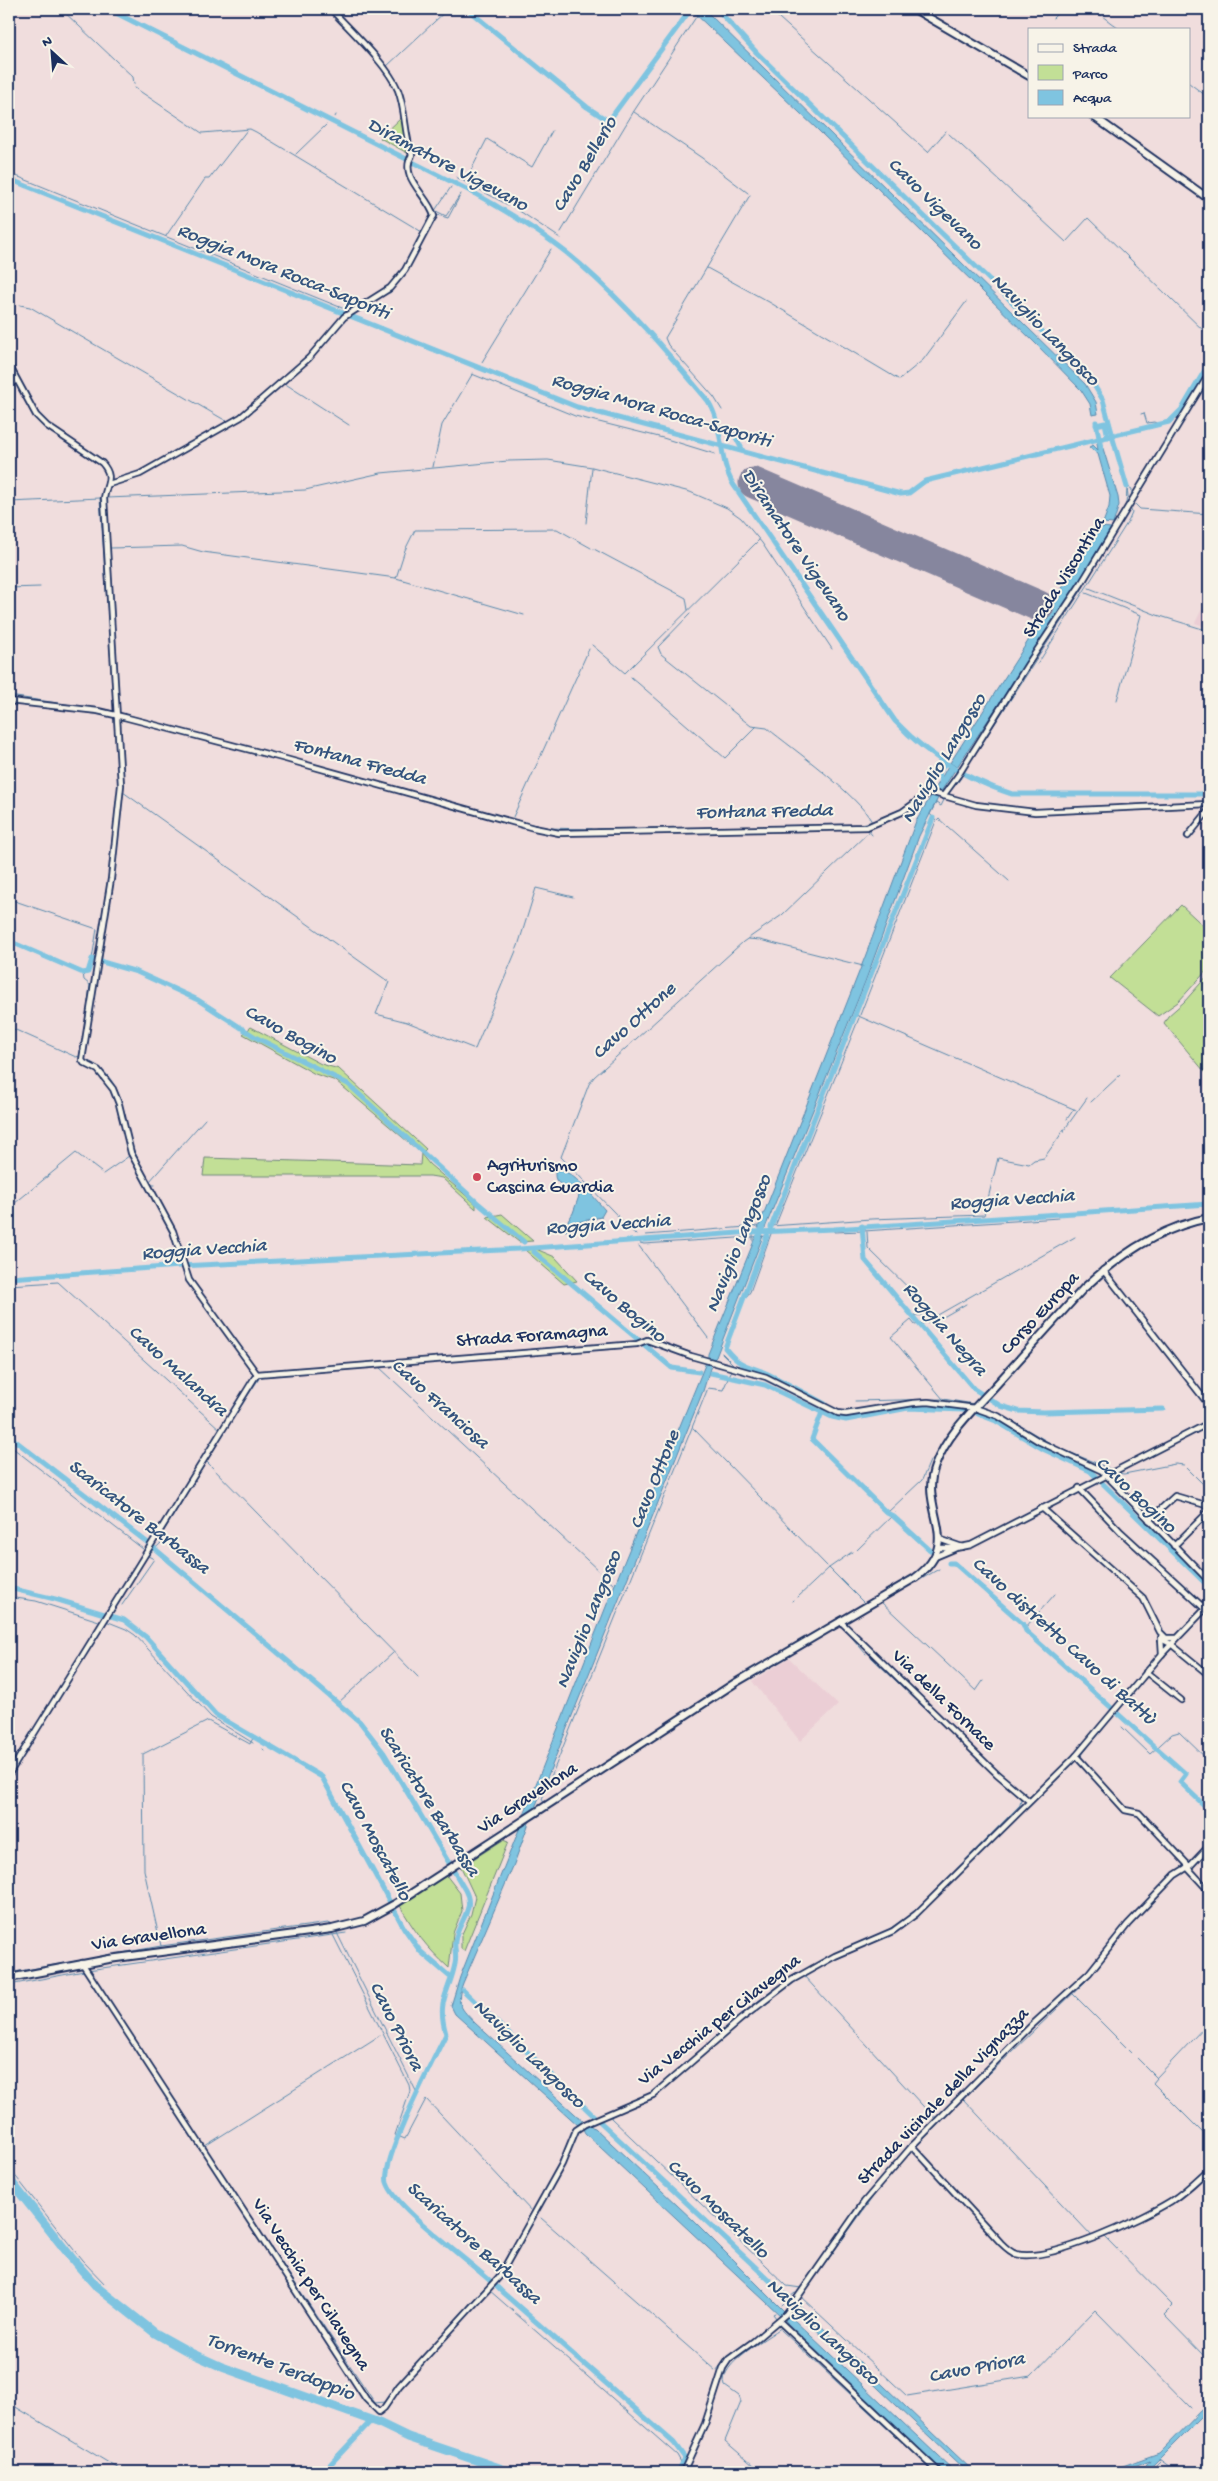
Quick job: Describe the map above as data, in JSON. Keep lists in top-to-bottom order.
{
  "streets": {
    "main road": ["Corso Europa", "Via Gravellona"],
    "street": [
      "Strada Viscontina",
      "Strada Foramagna",
      "Via della Fornace",
      "Via Vecchia per Cilavegna",
      "Strada vicinale della Vignazza"
    ]
  },
  "crossings": [
    ["Corso Europa", "Strada Foramagna"],
    ["Corso Europa", "Via Gravellona"],
    ["Via della Fornace", "Via Gravellona"],
    ["Via della Fornace", "Via Vecchia per Cilavegna"],
    ["Via Gravellona", "Via Vecchia per Cilavegna"]
  ],
  "water": [
    "Cavo Bellerio",
    "Diramatore Vigevano",
    "Cavo Vigevano",
    "Roggia Mora Rocca-Saporiti",
    "Naviglio Langosco",
    "Fontana Fredda",
    "Cavo Ottone",
    "Cavo Bogino",
    "Roggia Vecchia",
    "Roggia Negra",
    "Cavo Malandra",
    "Cavo Franciosa",
    "Scaricatore Barbassa",
    "Cavo distretto Cavo di Battù",
    "Cavo Moscatello",
    "Cavo Priora",
    "Torrente Terdoppio"
  ],
  "places": ["Agriturismo Cascina Guardia"],
  "legend": ["Strada", "Parco", "Acqua"],
  "north": "top left"
}
